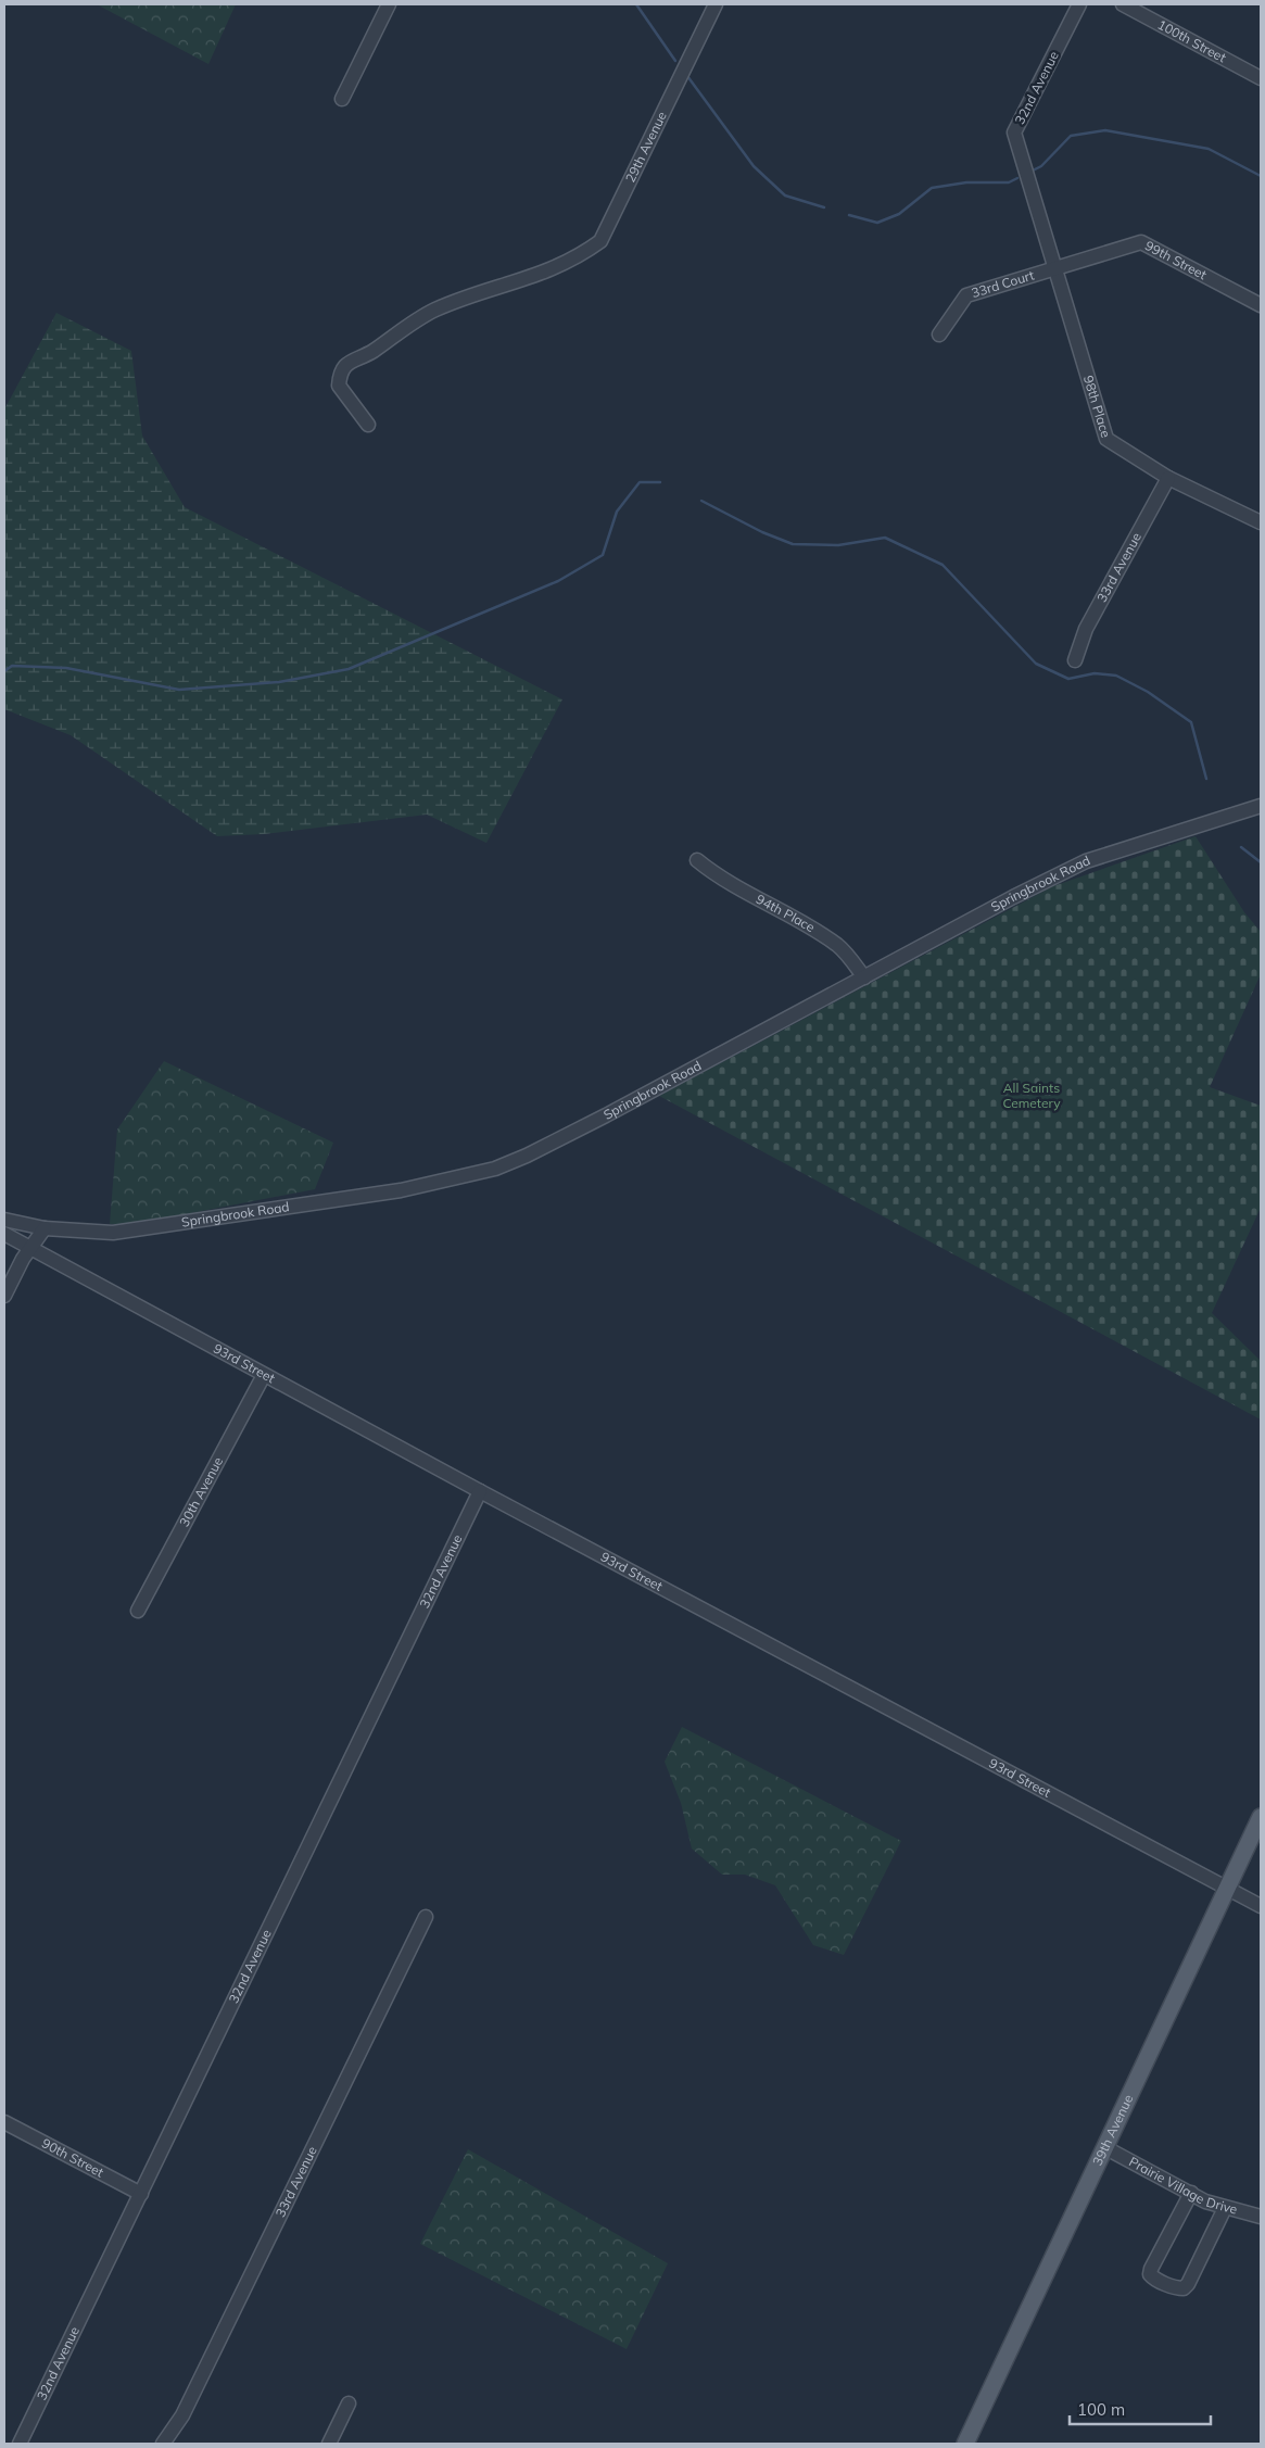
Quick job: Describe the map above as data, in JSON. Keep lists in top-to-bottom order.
{
  "streets": {
    "main road": ["39th Avenue"],
    "street": [
      "100th Street",
      "32nd Avenue",
      "29th Avenue",
      "99th Street",
      "33rd Court",
      "98th Place",
      "33rd Avenue",
      "Springbrook Road",
      "94th Place",
      "93rd Street",
      "30th Avenue",
      "90th Street",
      "Prairie Village Drive"
    ]
  },
  "crossings": [
    ["32nd Avenue", "99th Street"],
    ["32nd Avenue", "33rd Court"],
    ["32nd Avenue", "98th Place"],
    ["32nd Avenue", "93rd Street"],
    ["32nd Avenue", "90th Street"],
    ["99th Street", "33rd Court"],
    ["99th Street", "98th Place"],
    ["33rd Court", "98th Place"],
    ["98th Place", "33rd Avenue"],
    ["Springbrook Road", "94th Place"],
    ["93rd Street", "30th Avenue"],
    ["93rd Street", "39th Avenue"],
    ["39th Avenue", "Prairie Village Drive"]
  ],
  "parks": ["All Saints Cemetery"],
  "scale_bar": "100 m"
}
